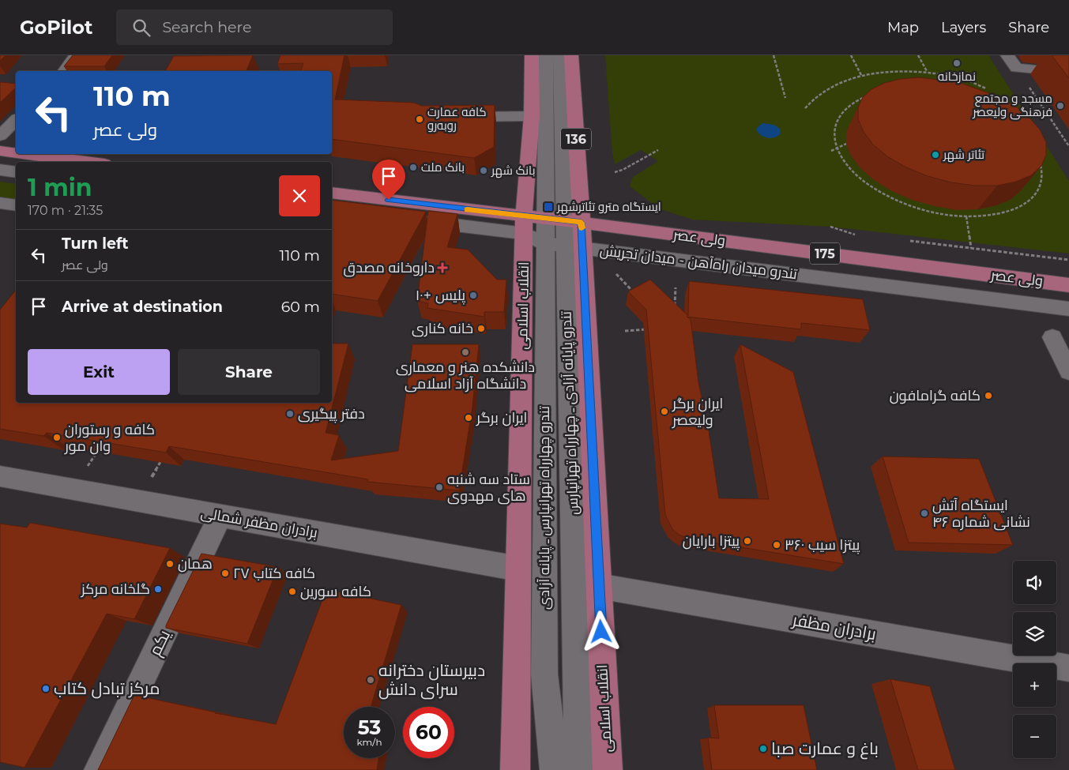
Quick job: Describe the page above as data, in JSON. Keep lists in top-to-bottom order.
{
  "streets": {
    "main road": [
      "136",
      "ولی عصر",
      "175",
      "انقلاب اسلامی"
    ],
    "street": [
      "تندرو میدان راه‌آهن - میدان تجریش",
      "تندرو پایانه آزادی ـ چهارراه تهرانپارس",
      "تندرو چهارراه تهرانپارس ـ پایانه آزادی",
      "برادران مظفر شمالی",
      "برادران مظفر",
      "یکم"
    ]
  },
  "crossings": [
    ["ولی عصر", "تندرو میدان راه‌آهن - میدان تجریش"],
    ["ولی عصر", "انقلاب اسلامی"],
    ["ولی عصر", "تندرو پایانه آزادی ـ چهارراه تهرانپارس"],
    ["ولی عصر", "تندرو چهارراه تهرانپارس ـ پایانه آزادی"],
    ["تندرو میدان راه‌آهن - میدان تجریش", "انقلاب اسلامی"],
    ["تندرو میدان راه‌آهن - میدان تجریش", "تندرو پایانه آزادی ـ چهارراه تهرانپارس"],
    ["تندرو میدان راه‌آهن - میدان تجریش", "تندرو چهارراه تهرانپارس ـ پایانه آزادی"],
    ["انقلاب اسلامی", "تندرو پایانه آزادی ـ چهارراه تهرانپارس"],
    ["انقلاب اسلامی", "تندرو چهارراه تهرانپارس ـ پایانه آزادی"],
    ["انقلاب اسلامی", "برادران مظفر شمالی"],
    ["انقلاب اسلامی", "برادران مظفر"],
    ["تندرو پایانه آزادی ـ چهارراه تهرانپارس", "تندرو چهارراه تهرانپارس ـ پایانه آزادی"],
    ["برادران مظفر شمالی", "یکم"]
  ],
  "places": {
    "other": [
      "نمازخانه",
      "مسجد و مجتمع فرهنگی ولیعصر",
      "کافه عمارت روبه‌رو",
      "تئاتر شهر",
      "بانک ملت",
      "بانک شهر",
      "پلیس +۱۰",
      "خانه کناری",
      "دانشکده هنر و معماری دانشگاه آزاد اسلامی",
      "کافه گرامافون",
      "ایران برگر ولیعصر",
      "دفتر پیگیری",
      "ایران برگر",
      "کافه و رستوران وان مور",
      "ستاد سه شنبه های مهدوی",
      "ایستگاه آتش نشانی شماره ۴۶",
      "پیتزا بارایان",
      "پیتزا سیب ۳۶۰",
      "همان",
      "کافه کتاب ٢٧",
      "گلخانه مرکز",
      "کافه سورین",
      "دبیرستان دخترانه سرای دانش",
      "مرکز تبادل کتاب",
      "باغ و عمارت صبا"
    ],
    "transit": ["ایستگاه مترو تئاترشهر"],
    "health": ["داروخانه مصدق"]
  },
  "page": {
    "header": "GoPilot",
    "search": "Search here",
    "nav": ["Map", "Layers", "Share"],
    "turn": ["110 m", "ولی عصر"],
    "heading": ["1 min", "170 m · 21:35"],
    "list": [
      {
        "name": "Turn left",
        "note": "ولی عصر",
        "value": "110 m"
      },
      {
        "name": "Arrive at destination",
        "value": "60 m"
      }
    ],
    "buttons": ["Exit", "Share"],
    "map_buttons": ["+", "−"],
    "speed": "53 km/h",
    "limit": "60"
  }
}
